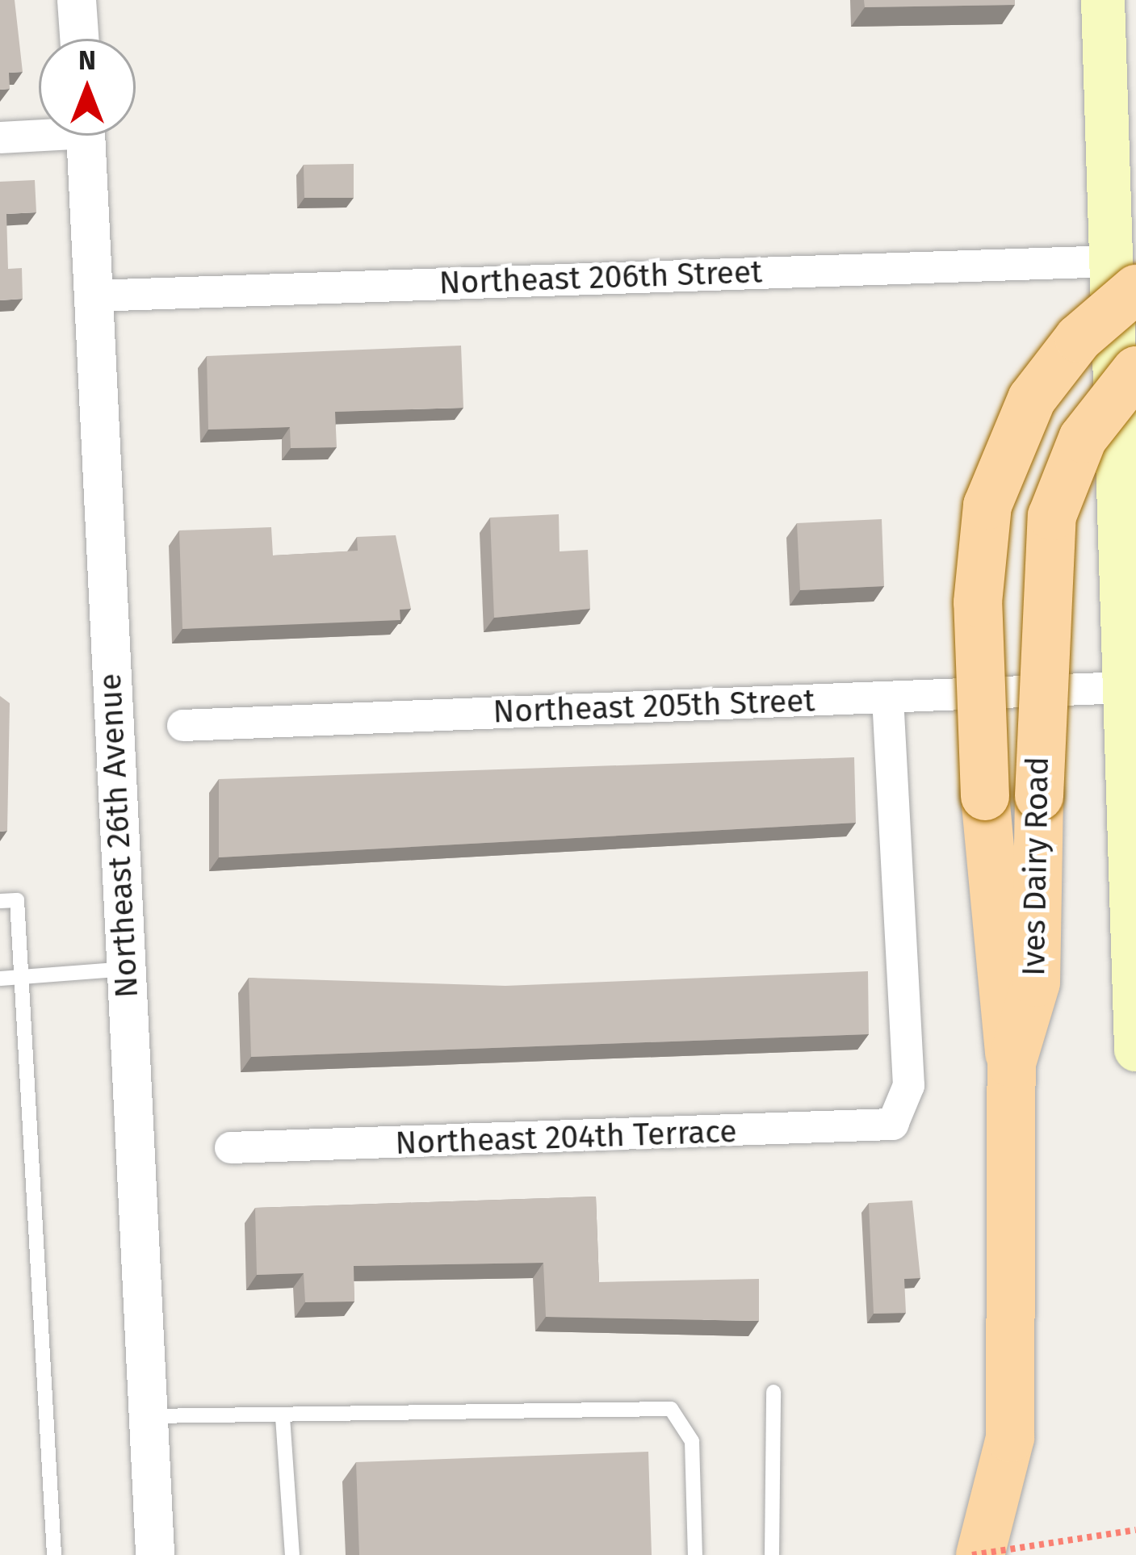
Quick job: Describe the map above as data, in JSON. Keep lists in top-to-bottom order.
{
  "streets": {
    "main road": ["Ives Dairy Road"],
    "street": [
      "Northeast 206th Street",
      "Northeast 205th Street",
      "Northeast 26th Avenue",
      "Northeast 204th Terrace"
    ]
  },
  "crossings": [
    ["Northeast 206th Street", "Northeast 26th Avenue"],
    ["Northeast 205th Street", "Northeast 204th Terrace"]
  ],
  "north": "top"
}
